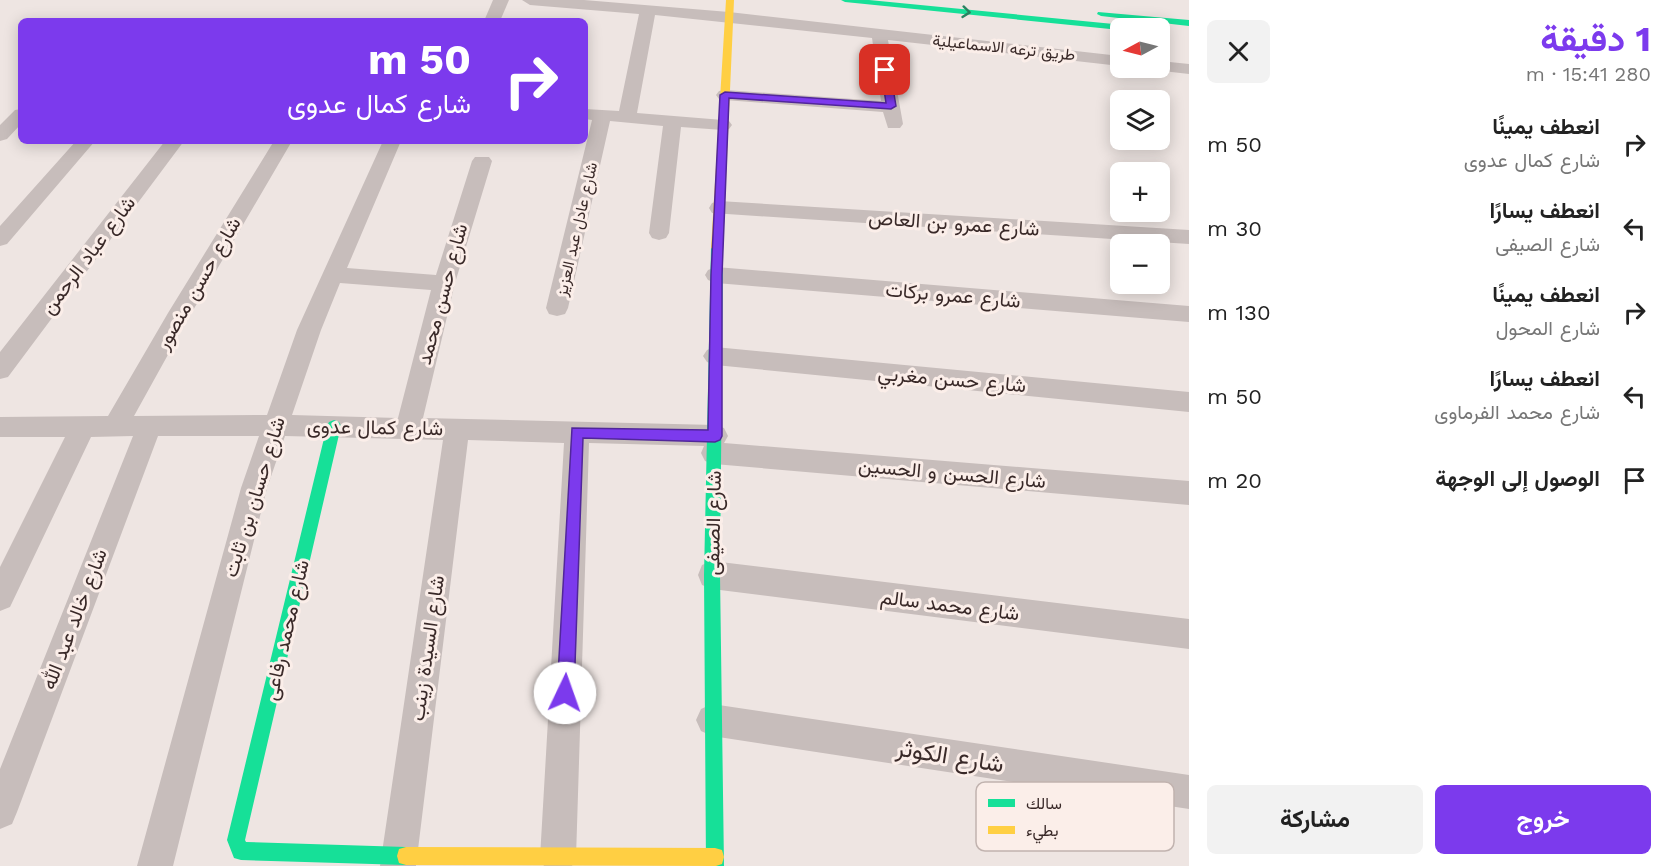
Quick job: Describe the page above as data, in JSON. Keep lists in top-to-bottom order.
{
  "streets": {
    "street": [
      "طريق ترعه الاسماعيلية",
      "شارع عمرو بن العاص",
      "شارع عادل عبد العزيز",
      "شارع عباد الرحمن",
      "شارع حسن منصور",
      "شارع حسن محمد",
      "شارع عمرو بركات",
      "شارع حسن مغربي",
      "شارع كمال عدوى",
      "شارع الحسن و الحسين",
      "شارع حسان بن ثابت",
      "شارع الصيفى",
      "شارع محمد سالم",
      "شارع خالد عبد الله",
      "شارع محمد رفاعى",
      "شارع السيدة زينب",
      "شارع الكوثر"
    ]
  },
  "crossings": [
    ["طريق ترعه الاسماعيلية", "شارع الصيفى"],
    ["شارع عمرو بن العاص", "شارع الصيفى"],
    ["شارع حسن منصور", "شارع كمال عدوى"],
    ["شارع حسن محمد", "شارع كمال عدوى"],
    ["شارع عمرو بركات", "شارع الصيفى"],
    ["شارع حسن مغربي", "شارع الصيفى"],
    ["شارع كمال عدوى", "شارع الحسن و الحسين"],
    ["شارع كمال عدوى", "شارع حسان بن ثابت"],
    ["شارع كمال عدوى", "شارع الصيفى"],
    ["شارع كمال عدوى", "شارع خالد عبد الله"],
    ["شارع كمال عدوى", "شارع محمد رفاعى"],
    ["شارع كمال عدوى", "شارع السيدة زينب"],
    ["شارع الحسن و الحسين", "شارع الصيفى"],
    ["شارع الصيفى", "شارع محمد سالم"],
    ["شارع الصيفى", "شارع الكوثر"],
    ["شارع محمد رفاعى", "شارع السيدة زينب"]
  ],
  "legend": ["سالك", "بطيء"],
  "north": "left",
  "page": {
    "heading": ["1 دقيقة", "280 m · 15:41"],
    "map_buttons": ["+", "−"],
    "turn": ["50 m", "شارع كمال عدوى"],
    "list": [
      {
        "name": "انعطف يمينًا",
        "note": "شارع كمال عدوى",
        "value": "50 m"
      },
      {
        "name": "انعطف يسارًا",
        "note": "شارع الصيفى",
        "value": "30 m"
      },
      {
        "name": "انعطف يمينًا",
        "note": "شارع المحول",
        "value": "130 m"
      },
      {
        "name": "انعطف يسارًا",
        "note": "شارع محمد الفرماوى",
        "value": "50 m"
      },
      {
        "name": "الوصول إلى الوجهة",
        "value": "20 m"
      }
    ],
    "buttons": ["خروج", "مشاركة"]
  }
}
